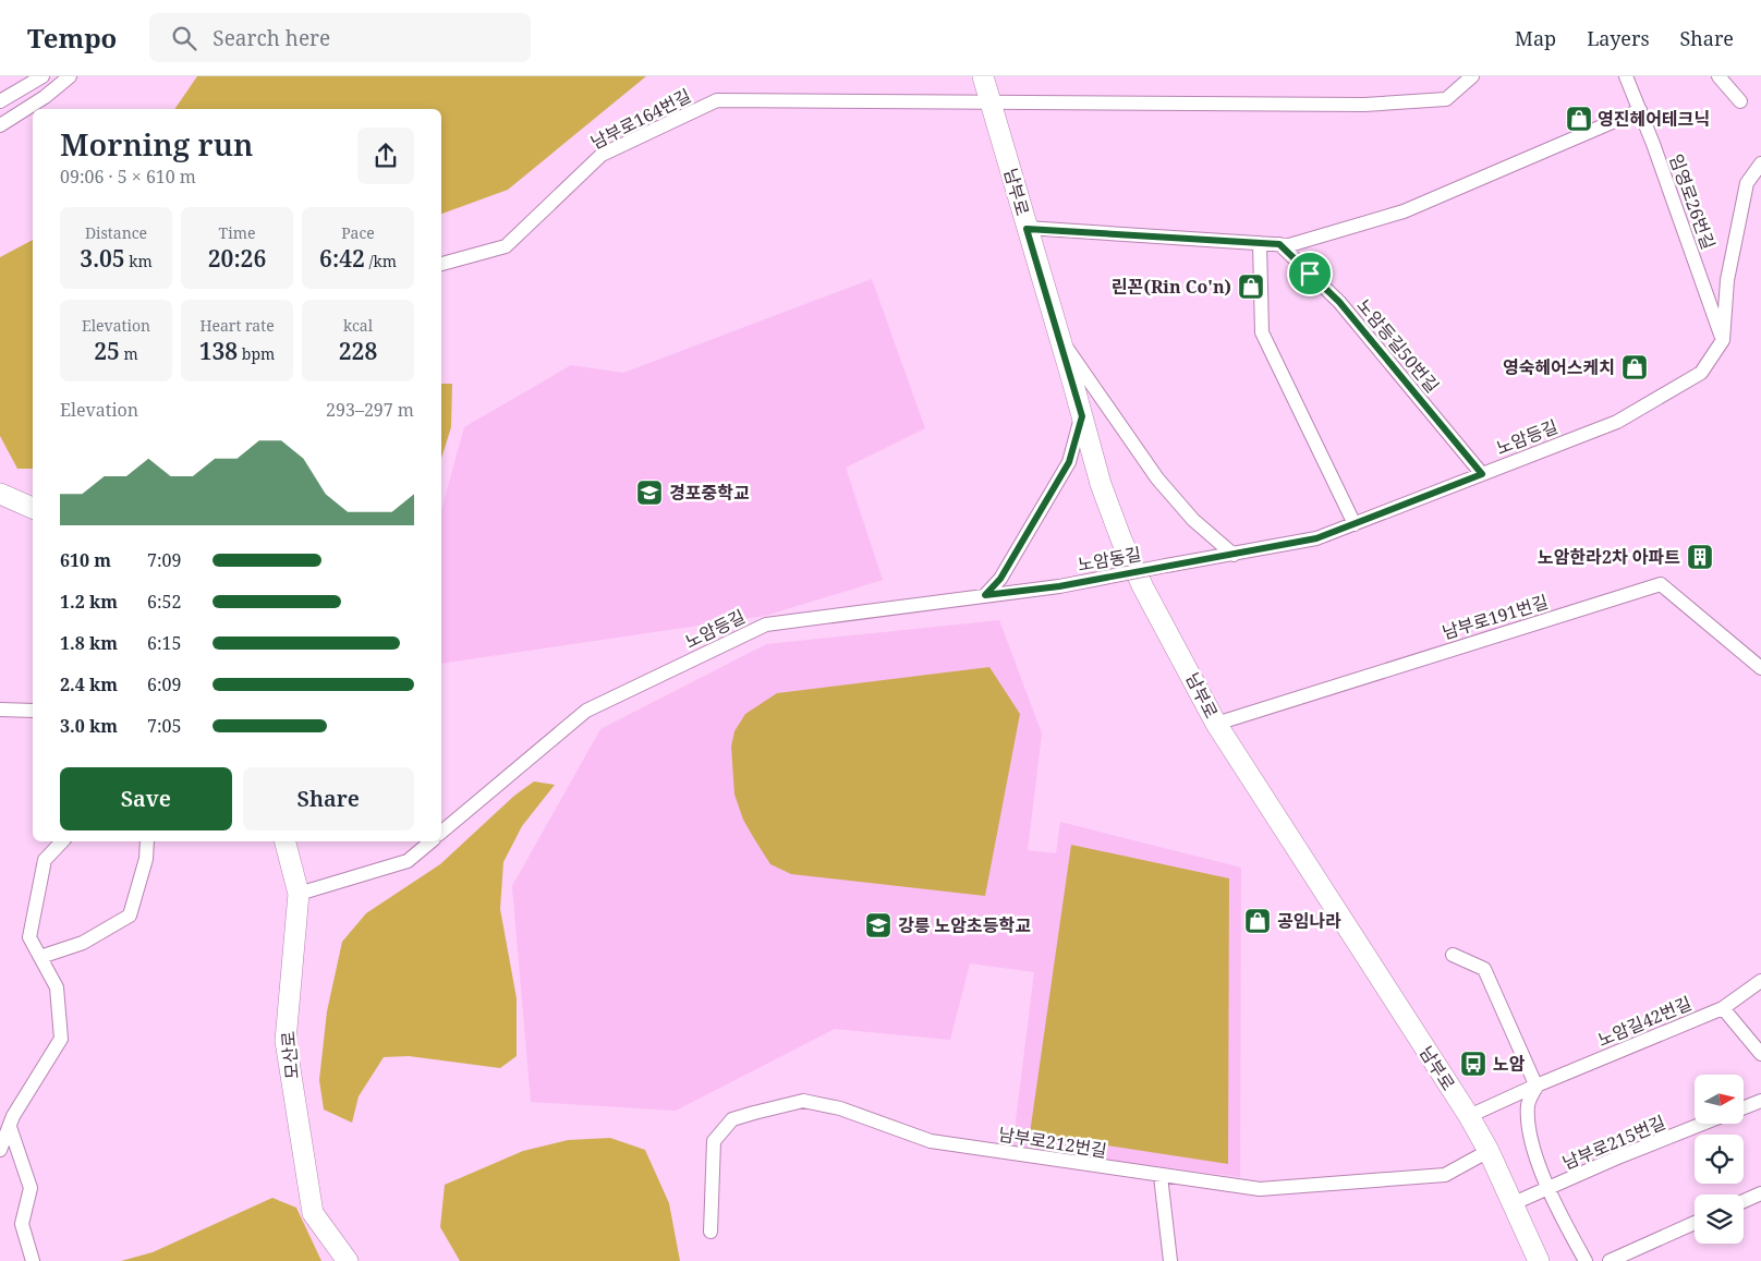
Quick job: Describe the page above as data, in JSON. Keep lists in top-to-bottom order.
{
  "streets": {
    "street": [
      "남부로164번길",
      "남부로",
      "임영로26번길",
      "노암등길50번길",
      "노암등길",
      "노암동길",
      "남부로191번길",
      "노암길42번길",
      "모산로",
      "남부로212번길",
      "남부로215번길"
    ]
  },
  "crossings": [
    ["남부로164번길", "남부로"],
    ["남부로", "남부로191번길"],
    ["남부로", "노암길42번길"],
    ["남부로", "남부로212번길"],
    ["남부로", "남부로215번길"],
    ["임영로26번길", "노암등길"],
    ["노암등길50번길", "노암등길"],
    ["노암등길", "노암동길"]
  ],
  "places": {
    "shop": [
      "영진헤어테크닉",
      "린꼰(Rin Co'n)",
      "영숙헤어스케치",
      "공임나라"
    ],
    "school or university": ["경포중학교", "강릉 노암초등학교"],
    "building": ["노암한라2차 아파트"],
    "bus stop": ["노암"]
  },
  "north": "right",
  "page": {
    "header": "Tempo",
    "search": "Search here",
    "nav": ["Map", "Layers", "Share"],
    "heading": ["Morning run", "09:06 · 5 × 610 m"],
    "stats": [
      ["Distance", "3.05 km"],
      ["Time", "20:26"],
      ["Pace", "6:42 /km"],
      ["Elevation", "25 m"],
      ["Heart rate", "138 bpm"],
      ["kcal", "228"]
    ],
    "chart": ["Elevation", "293–297 m"],
    "list": [
      {
        "name": "610 m",
        "note": "7:09"
      },
      {
        "name": "1.2 km",
        "note": "6:52"
      },
      {
        "name": "1.8 km",
        "note": "6:15"
      },
      {
        "name": "2.4 km",
        "note": "6:09"
      },
      {
        "name": "3.0 km",
        "note": "7:05"
      }
    ],
    "buttons": ["Save", "Share"]
  }
}
